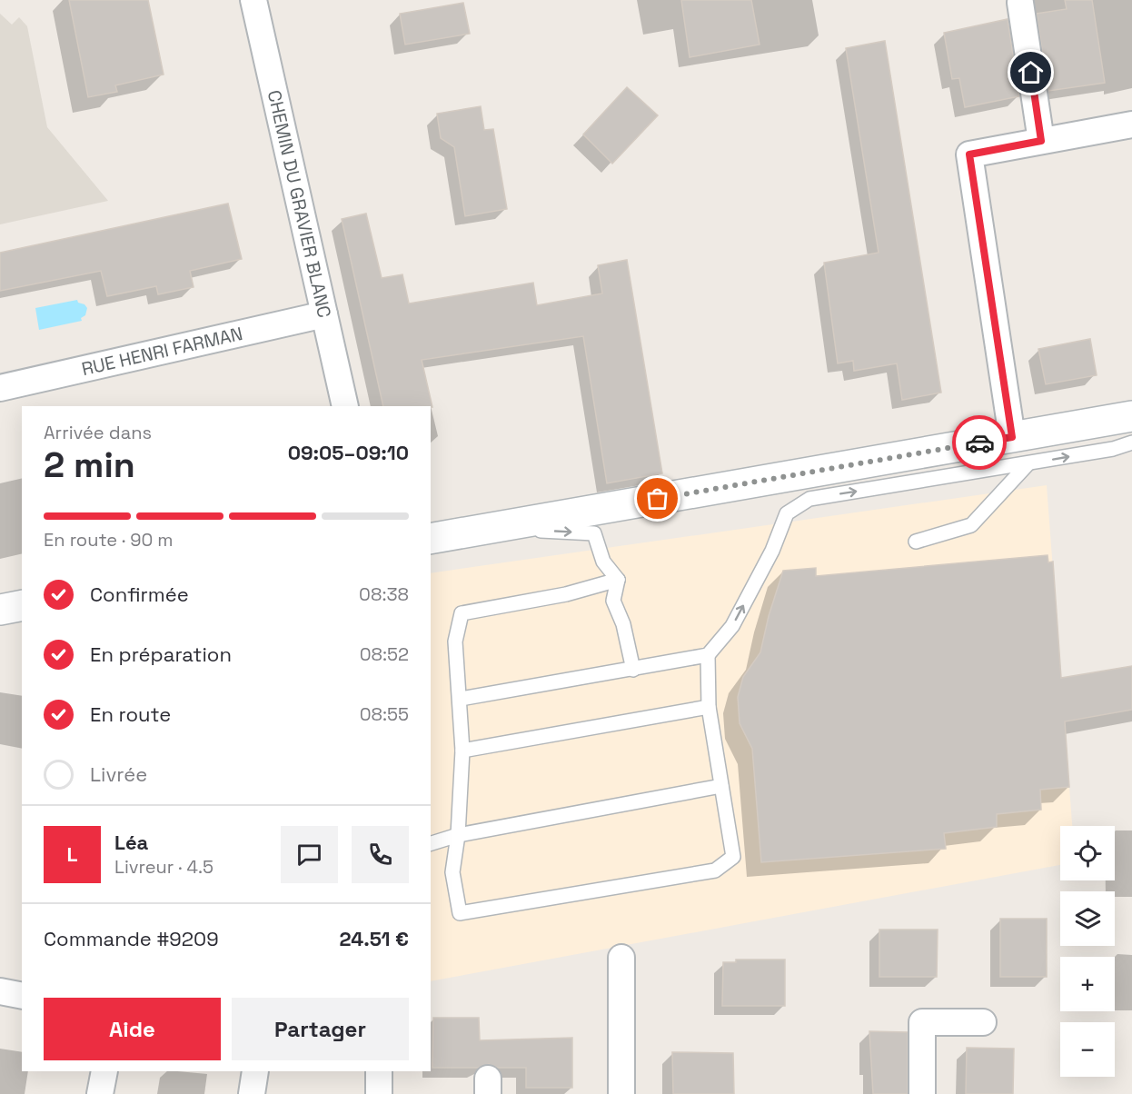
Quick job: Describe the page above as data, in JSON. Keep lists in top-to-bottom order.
{
  "streets": {
    "street": ["CHEMIN DU GRAVIER BLANC", "RUE HENRI FARMAN"]
  },
  "crossings": [
    ["CHEMIN DU GRAVIER BLANC", "RUE HENRI FARMAN"]
  ],
  "page": {
    "heading": ["2 min", "Arrivée dans", "09:05–09:10"],
    "panel": [
      "Léa",
      "Livreur · 4.5",
      "Commande #9209",
      "24.51 €"
    ],
    "bar": "En route · 90 m",
    "list": [
      ["Confirmée", "08:38"],
      ["En préparation", "08:52"],
      ["En route", "08:55"],
      "Livrée"
    ],
    "map_buttons": ["+", "−"],
    "round": "L",
    "buttons": ["Aide", "Partager"]
  }
}
